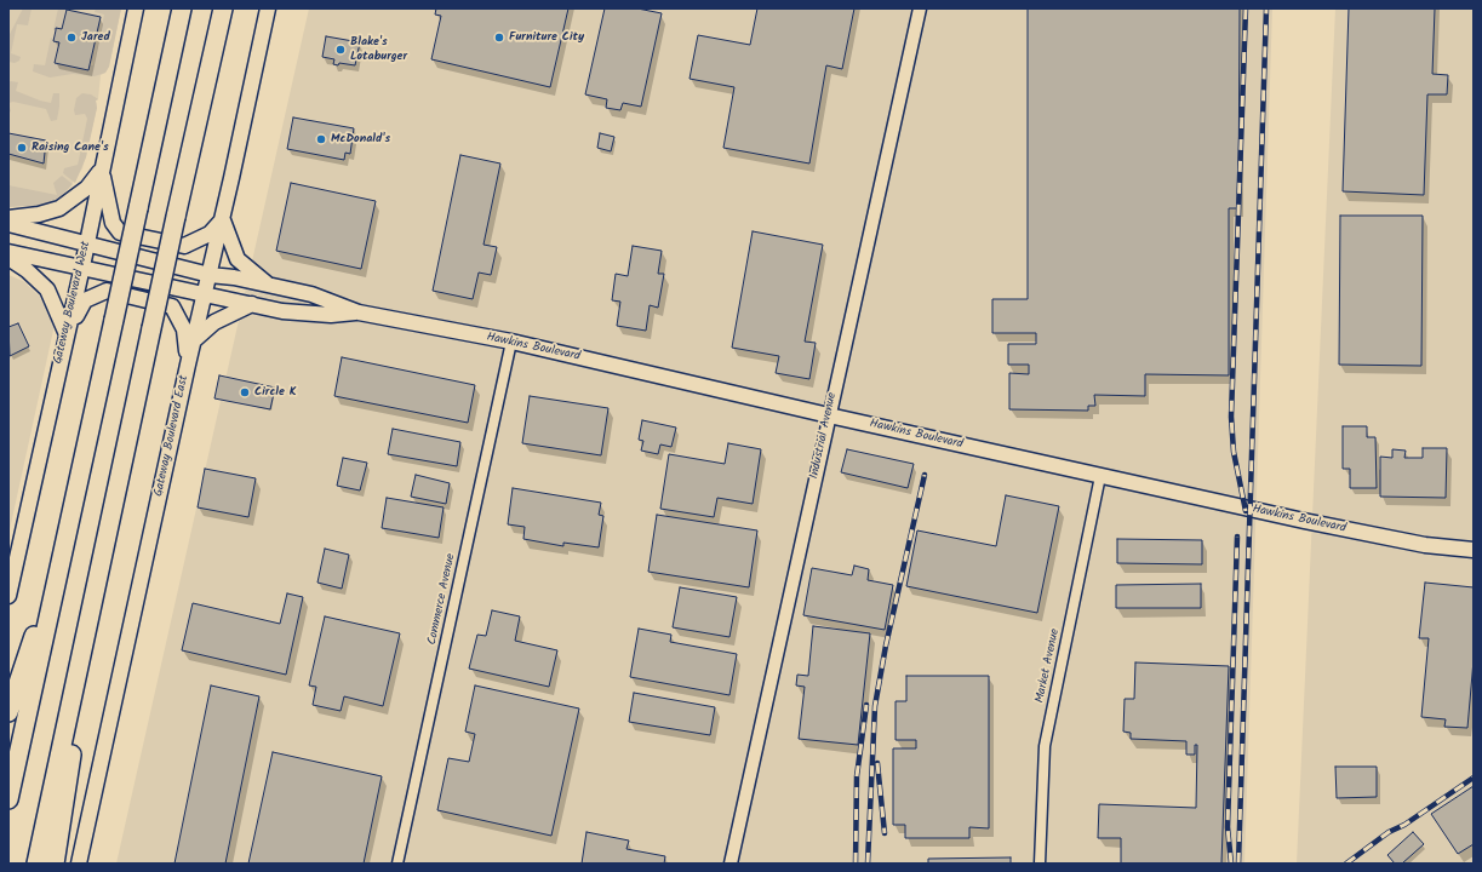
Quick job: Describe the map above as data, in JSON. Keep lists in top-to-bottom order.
{
  "streets": {
    "main road": ["Gateway Boulevard West", "Hawkins Boulevard", "Gateway Boulevard East"],
    "street": ["Industrial Avenue", "Commerce Avenue", "Market Avenue"]
  },
  "crossings": [
    ["Gateway Boulevard West", "Hawkins Boulevard"],
    ["Hawkins Boulevard", "Gateway Boulevard East"],
    ["Hawkins Boulevard", "Industrial Avenue"],
    ["Hawkins Boulevard", "Commerce Avenue"],
    ["Hawkins Boulevard", "Market Avenue"]
  ],
  "places": [
    "Jared",
    "Furniture City",
    "Blake's Lotaburger",
    "McDonald's",
    "Raising Cane's",
    "Circle K"
  ]
}
